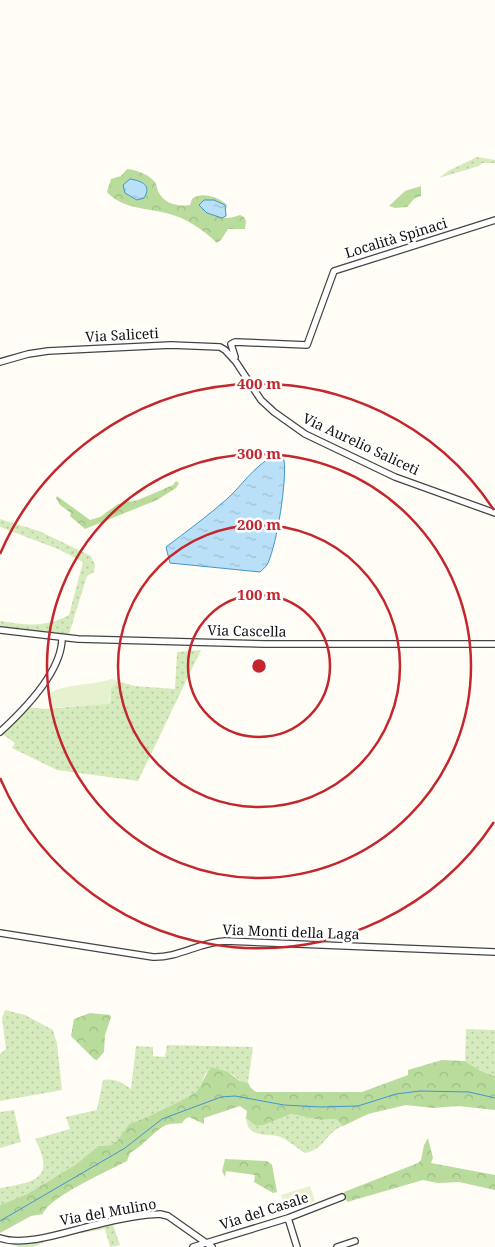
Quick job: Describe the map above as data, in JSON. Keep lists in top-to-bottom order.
{
  "streets": {
    "street": [
      "Località Spinaci",
      "Via Saliceti",
      "Via Aurelio Saliceti",
      "Via Cascella",
      "Via Monti della Laga",
      "Via del Casale",
      "Via del Mulino"
    ]
  },
  "crossings": [
    ["Località Spinaci", "Via Saliceti"],
    ["Località Spinaci", "Via Aurelio Saliceti"],
    ["Via Saliceti", "Via Aurelio Saliceti"],
    ["Via del Casale", "Via del Mulino"]
  ],
  "rings": [
    "400 m",
    "300 m",
    "200 m",
    "100 m"
  ]
}
